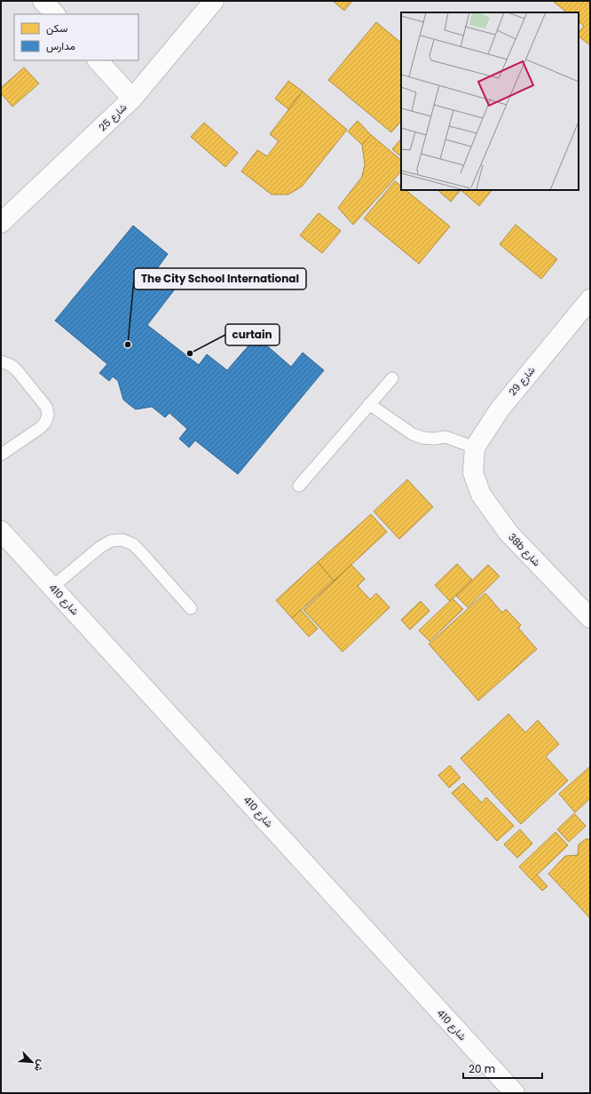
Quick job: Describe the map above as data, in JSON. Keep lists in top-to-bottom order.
{
  "streets": {
    "street": [
      "شارع 25",
      "شارع 29",
      "38b شارع",
      "شارع 410"
    ]
  },
  "crossings": [
    ["شارع 29", "38b شارع"]
  ],
  "places": ["The City School International", "curtain"],
  "legend": ["سكن", "مدارس"],
  "scale_bar": "20 m",
  "north": "bottom right"
}
